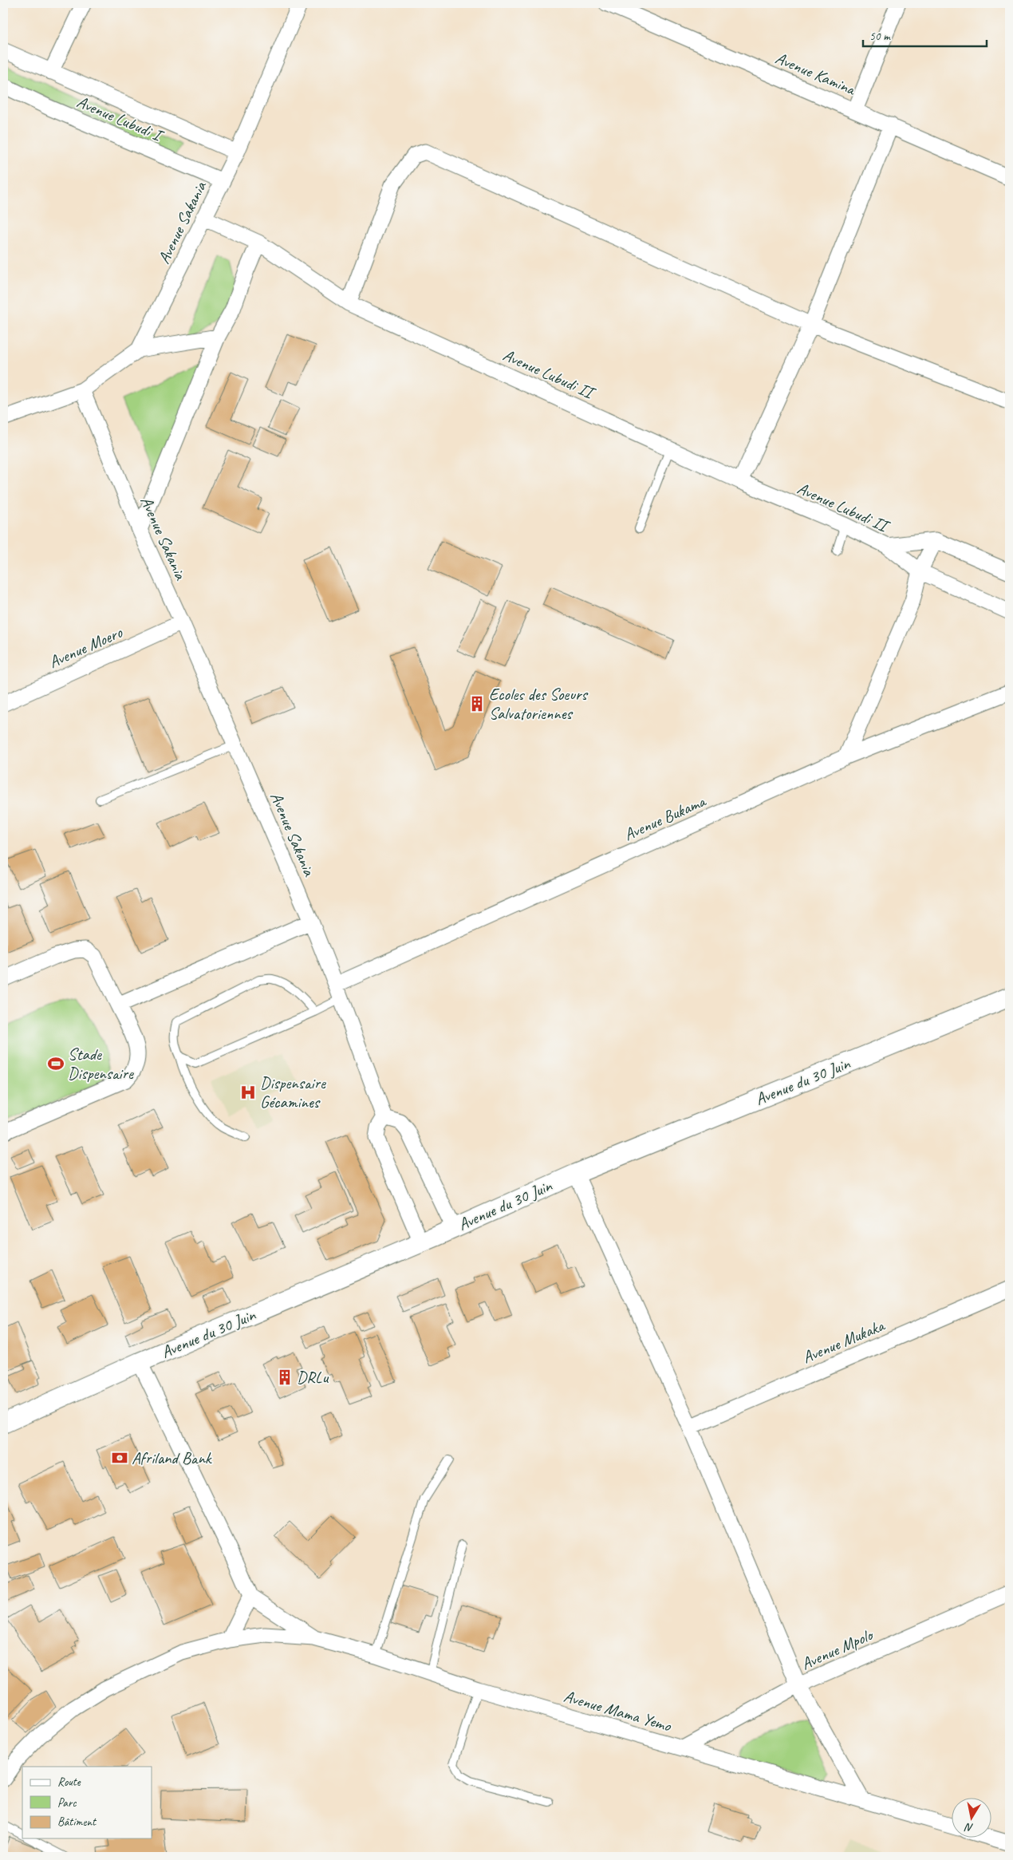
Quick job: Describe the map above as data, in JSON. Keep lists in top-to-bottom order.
{
  "streets": {
    "street": [
      "Avenue Kamina",
      "Avenue Lubudi I",
      "Avenue Sakania",
      "Avenue Lubudi II",
      "Avenue Moero",
      "Avenue Bukama",
      "Avenue du 30 Juin",
      "Avenue Mukaka",
      "Avenue Mpolo",
      "Avenue Mama Yemo"
    ]
  },
  "crossings": [
    ["Avenue Lubudi I", "Avenue Sakania"],
    ["Avenue Sakania", "Avenue Lubudi II"],
    ["Avenue Sakania", "Avenue Moero"],
    ["Avenue Sakania", "Avenue Bukama"],
    ["Avenue Mpolo", "Avenue Mama Yemo"]
  ],
  "places": {
    "building": ["Ecoles des Soeurs Salvatoriennes", "DRLu"],
    "sports": ["Stade Dispensaire"],
    "hospital": ["Dispensaire Gécamines"],
    "bank": ["Afriland Bank"]
  },
  "legend": ["Route", "Parc", "Bâtiment"],
  "scale_bar": "50 m",
  "north": "bottom"
}
